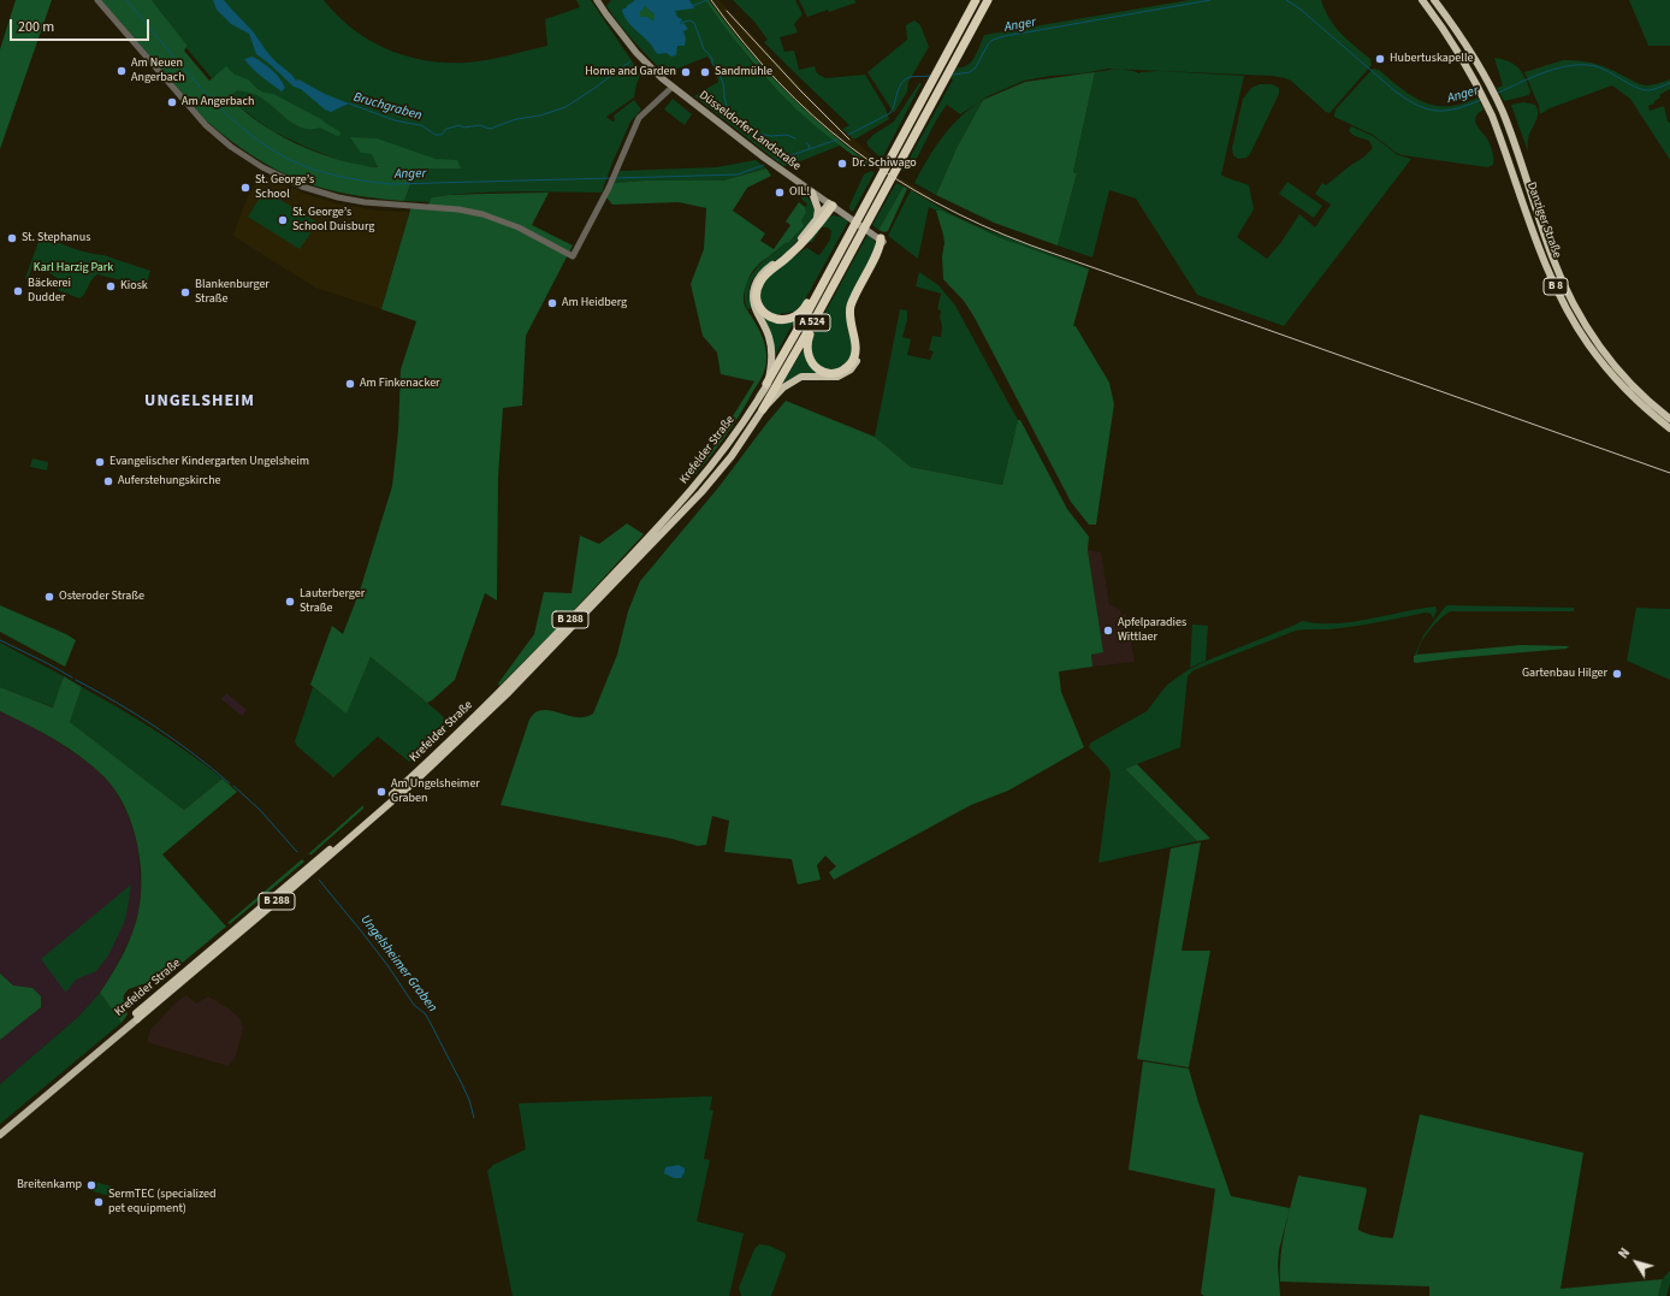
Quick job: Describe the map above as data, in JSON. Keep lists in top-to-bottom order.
{
  "streets": {
    "highway": [
      "Danziger Straße",
      "B 8",
      "A 524",
      "Krefelder Straße",
      "B 288"
    ],
    "main road": ["Düsseldorfer Landstraße"]
  },
  "crossings": [
    ["Düsseldorfer Landstraße", "Krefelder Straße"],
    ["A 524", "Krefelder Straße"]
  ],
  "districts": ["UNGELSHEIM"],
  "water": ["Anger", "Bruchgraben", "Ungelsheimer Graben"],
  "parks": ["Karl Harzig Park"],
  "places": [
    "Hubertuskapelle",
    "Am Neuen Angerbach",
    "Home and Garden",
    "Sandmühle",
    "Am Angerbach",
    "Dr. Schiwago",
    "St. George’s School",
    "OIL!",
    "St. George’s School Duisburg",
    "St. Stephanus",
    "Kiosk",
    "Bäckerei Dudder",
    "Blankenburger Straße",
    "Am Heidberg",
    "Am Finkenacker",
    "Evangelischer Kindergarten Ungelsheim",
    "Auferstehungskirche",
    "Osteroder Straße",
    "Lauterberger Straße",
    "Apfelparadies Wittlaer",
    "Gartenbau Hilger",
    "Am Ungelsheimer Graben",
    "Breitenkamp",
    "SermTEC (specialized pet equipment)"
  ],
  "scale_bar": "200 m",
  "north": "top left"
}
